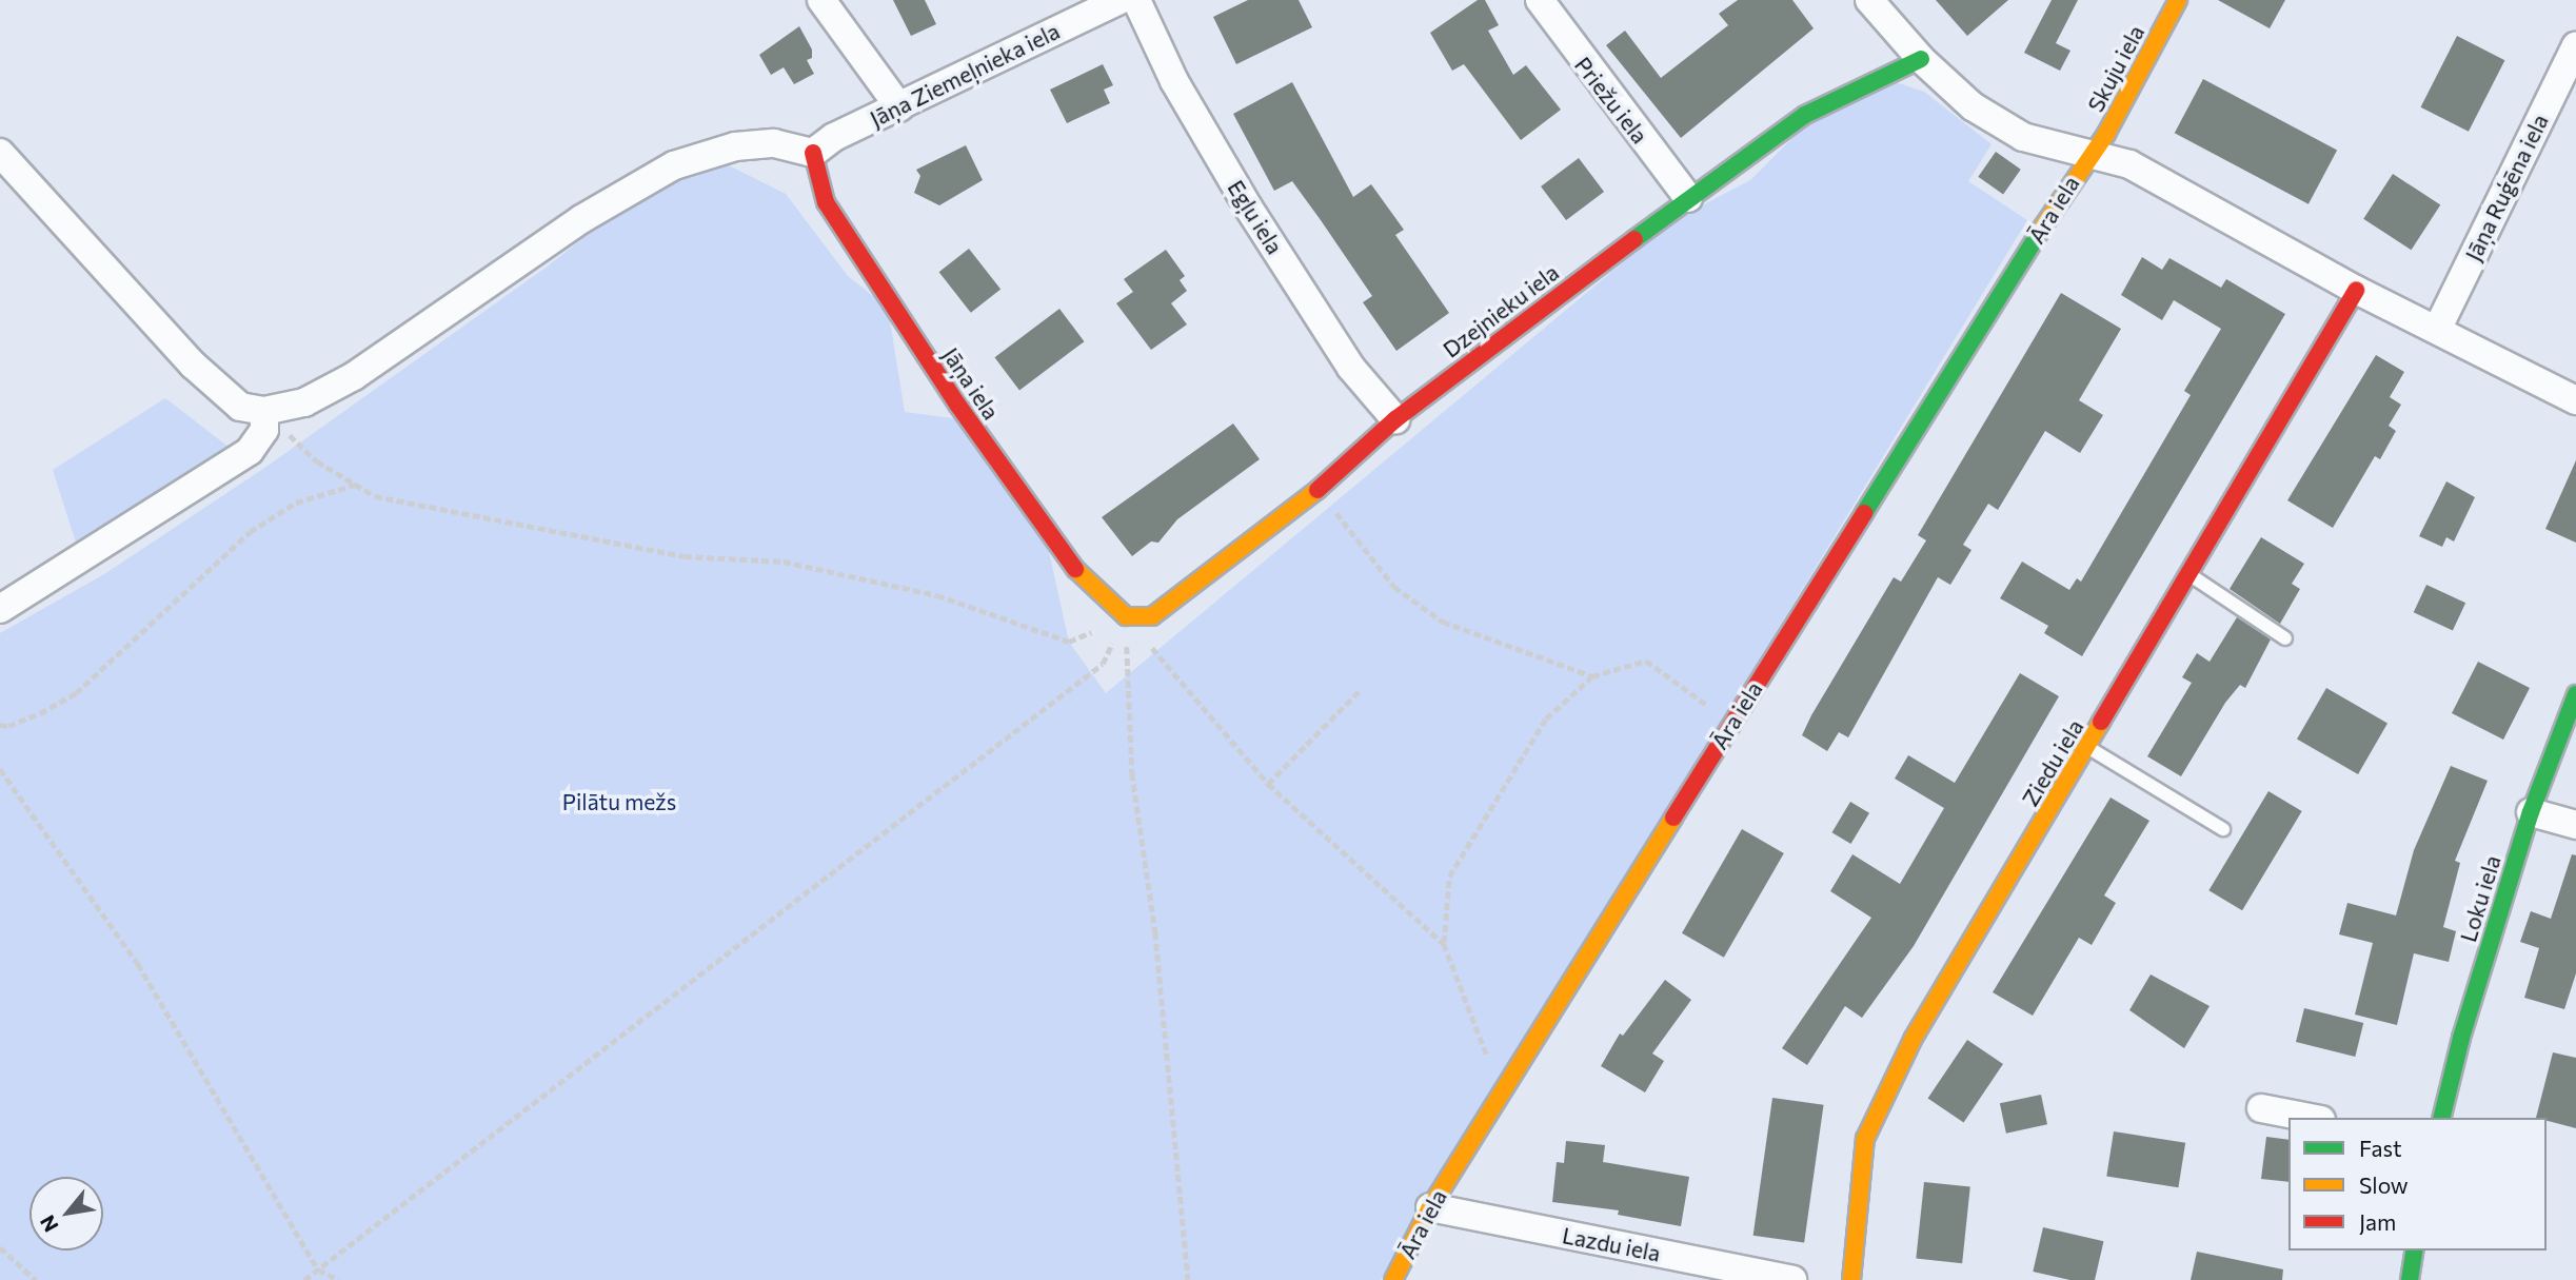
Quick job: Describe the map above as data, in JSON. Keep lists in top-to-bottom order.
{
  "streets": {
    "street": [
      "Skuju iela",
      "Jāņa Ziemeļnieka iela",
      "Priežu iela",
      "Jāņa Ruģēna iela",
      "Āra iela",
      "Egļu iela",
      "Dzejnieku iela",
      "Jāņa iela",
      "Ziedu iela",
      "Loku iela",
      "Lazdu iela"
    ]
  },
  "crossings": [
    ["Skuju iela", "Āra iela"],
    ["Jāņa Ziemeļnieka iela", "Jāņa iela"],
    ["Priežu iela", "Dzejnieku iela"],
    ["Jāņa Ruģēna iela", "Āra iela"],
    ["Āra iela", "Dzejnieku iela"],
    ["Āra iela", "Ziedu iela"],
    ["Āra iela", "Lazdu iela"],
    ["Egļu iela", "Dzejnieku iela"],
    ["Dzejnieku iela", "Jāņa iela"]
  ],
  "parks": ["Pilātu mežs"],
  "legend": ["Fast", "Slow", "Jam"],
  "north": "bottom left"
}
